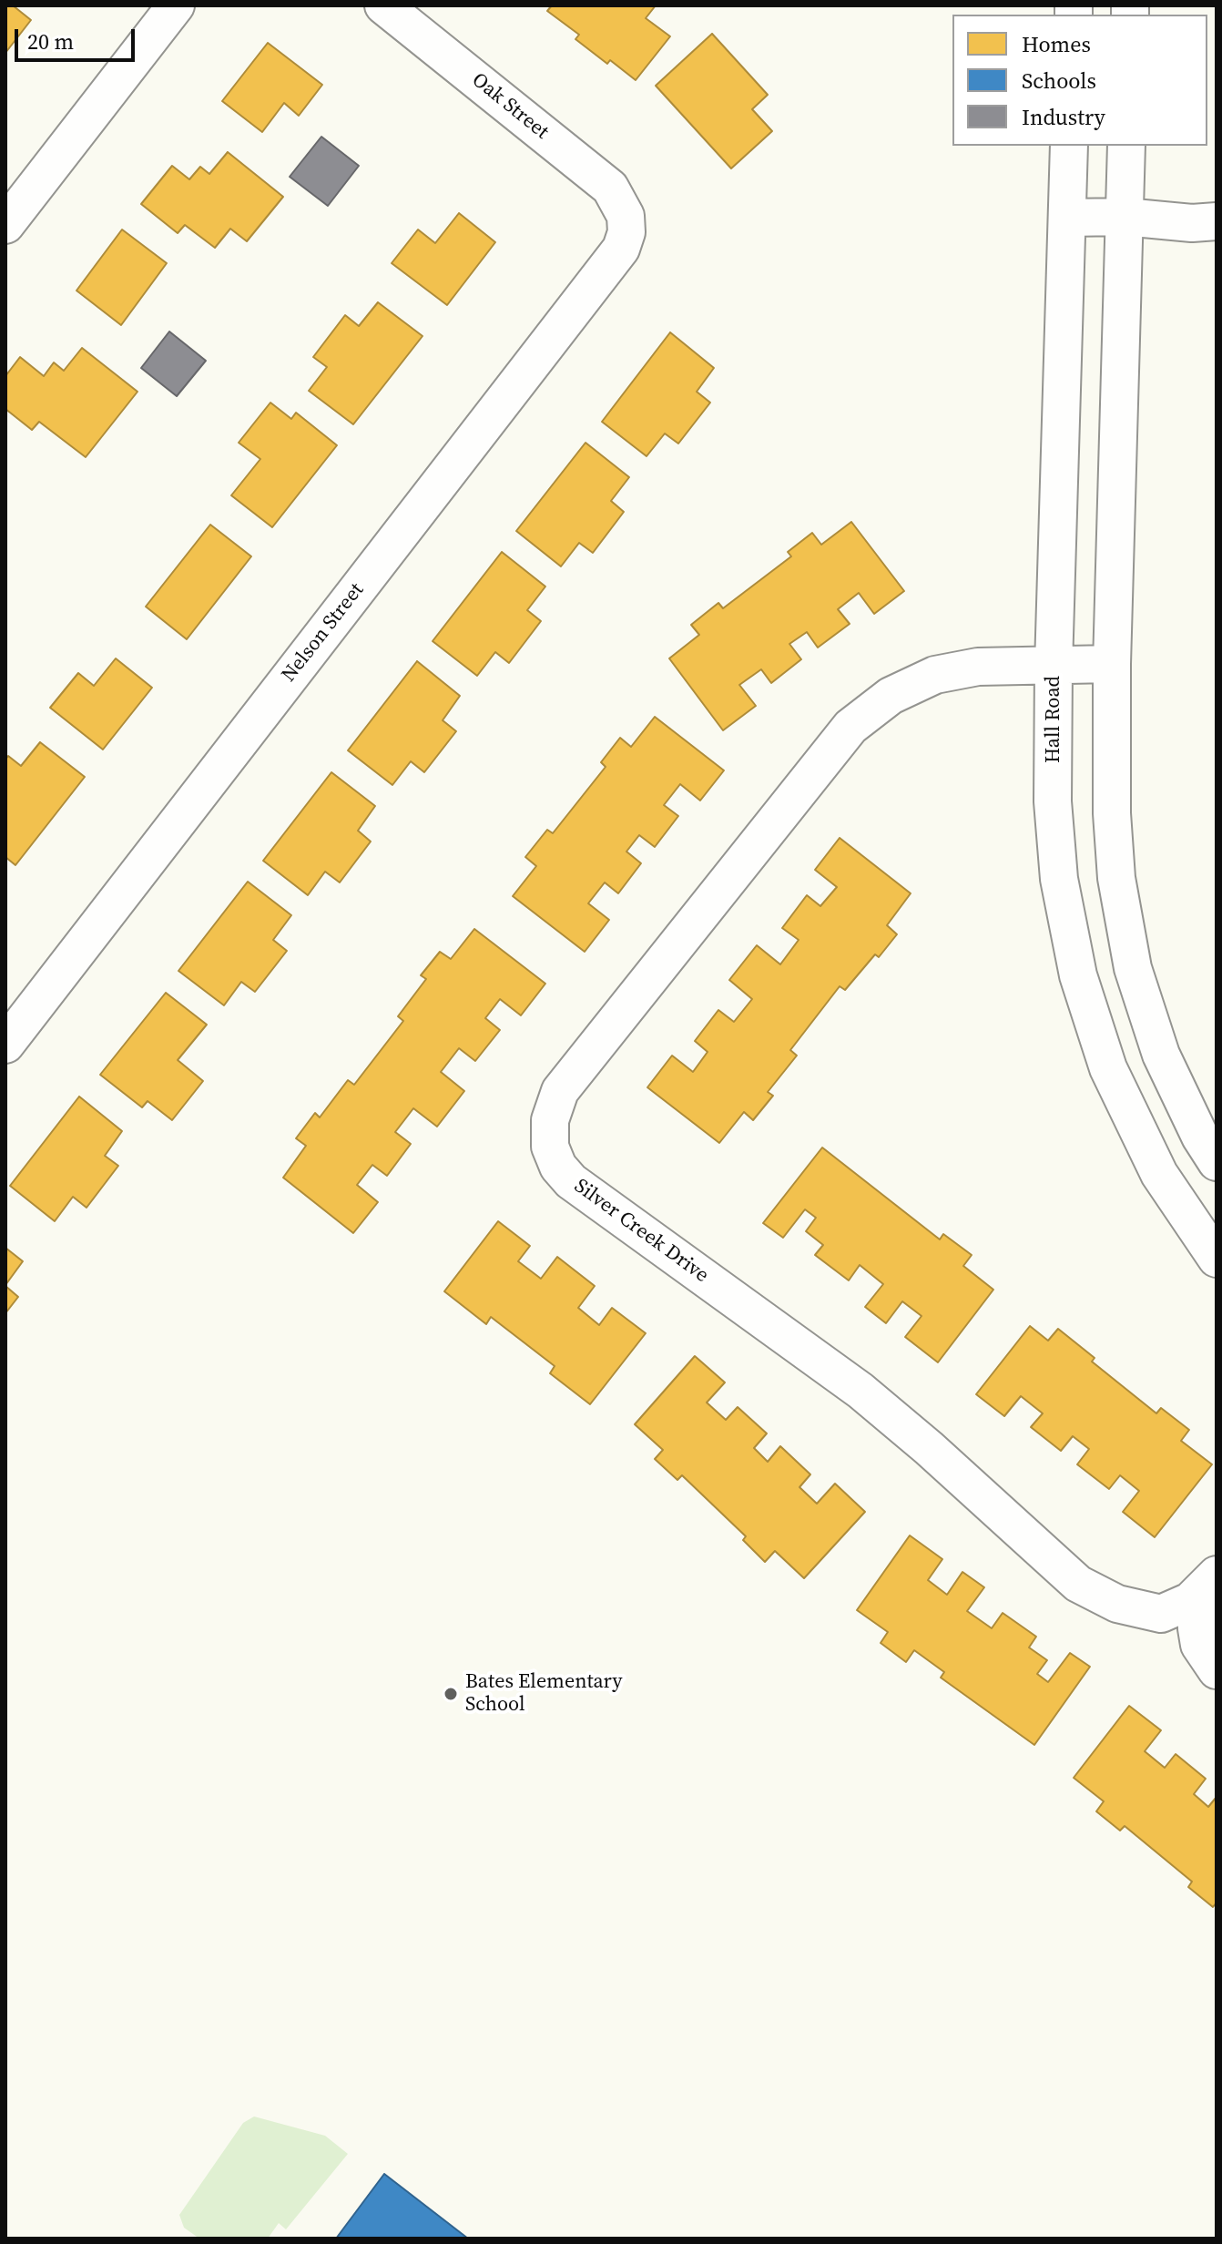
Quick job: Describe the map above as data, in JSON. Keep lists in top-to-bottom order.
{
  "streets": {
    "street": [
      "Oak Street",
      "Nelson Street",
      "Hall Road",
      "Silver Creek Drive"
    ]
  },
  "crossings": [
    ["Oak Street", "Nelson Street"],
    ["Hall Road", "Silver Creek Drive"]
  ],
  "places": ["Bates Elementary School"],
  "legend": ["Homes", "Schools", "Industry"],
  "scale_bar": "20 m"
}
